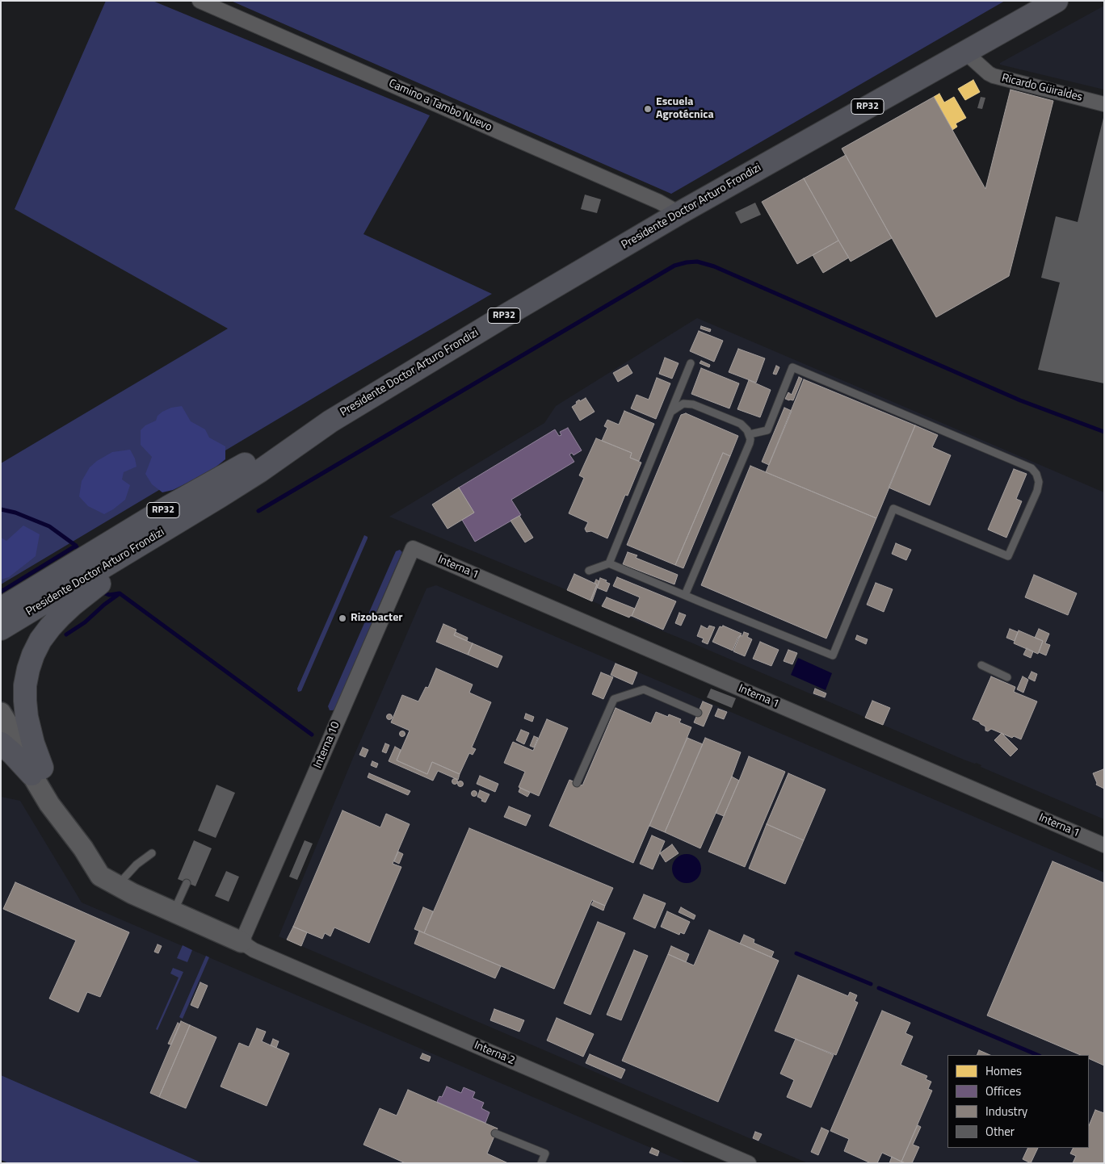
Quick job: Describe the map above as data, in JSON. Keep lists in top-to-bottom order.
{
  "streets": {
    "main road": ["RP32", "Presidente Doctor Arturo Frondizi"],
    "street": [
      "Ricardo Güiraldes",
      "Camino a Tambo Nuevo",
      "Interna 1",
      "Interna 10",
      "Interna 2"
    ]
  },
  "crossings": [
    ["Ricardo Güiraldes", "Presidente Doctor Arturo Frondizi"],
    ["Camino a Tambo Nuevo", "Presidente Doctor Arturo Frondizi"],
    ["Interna 1", "Interna 10"],
    ["Interna 10", "Interna 2"]
  ],
  "places": ["Escuela Agrotécnica", "Rizobacter"],
  "legend": [
    "Homes",
    "Offices",
    "Industry",
    "Other"
  ]
}
